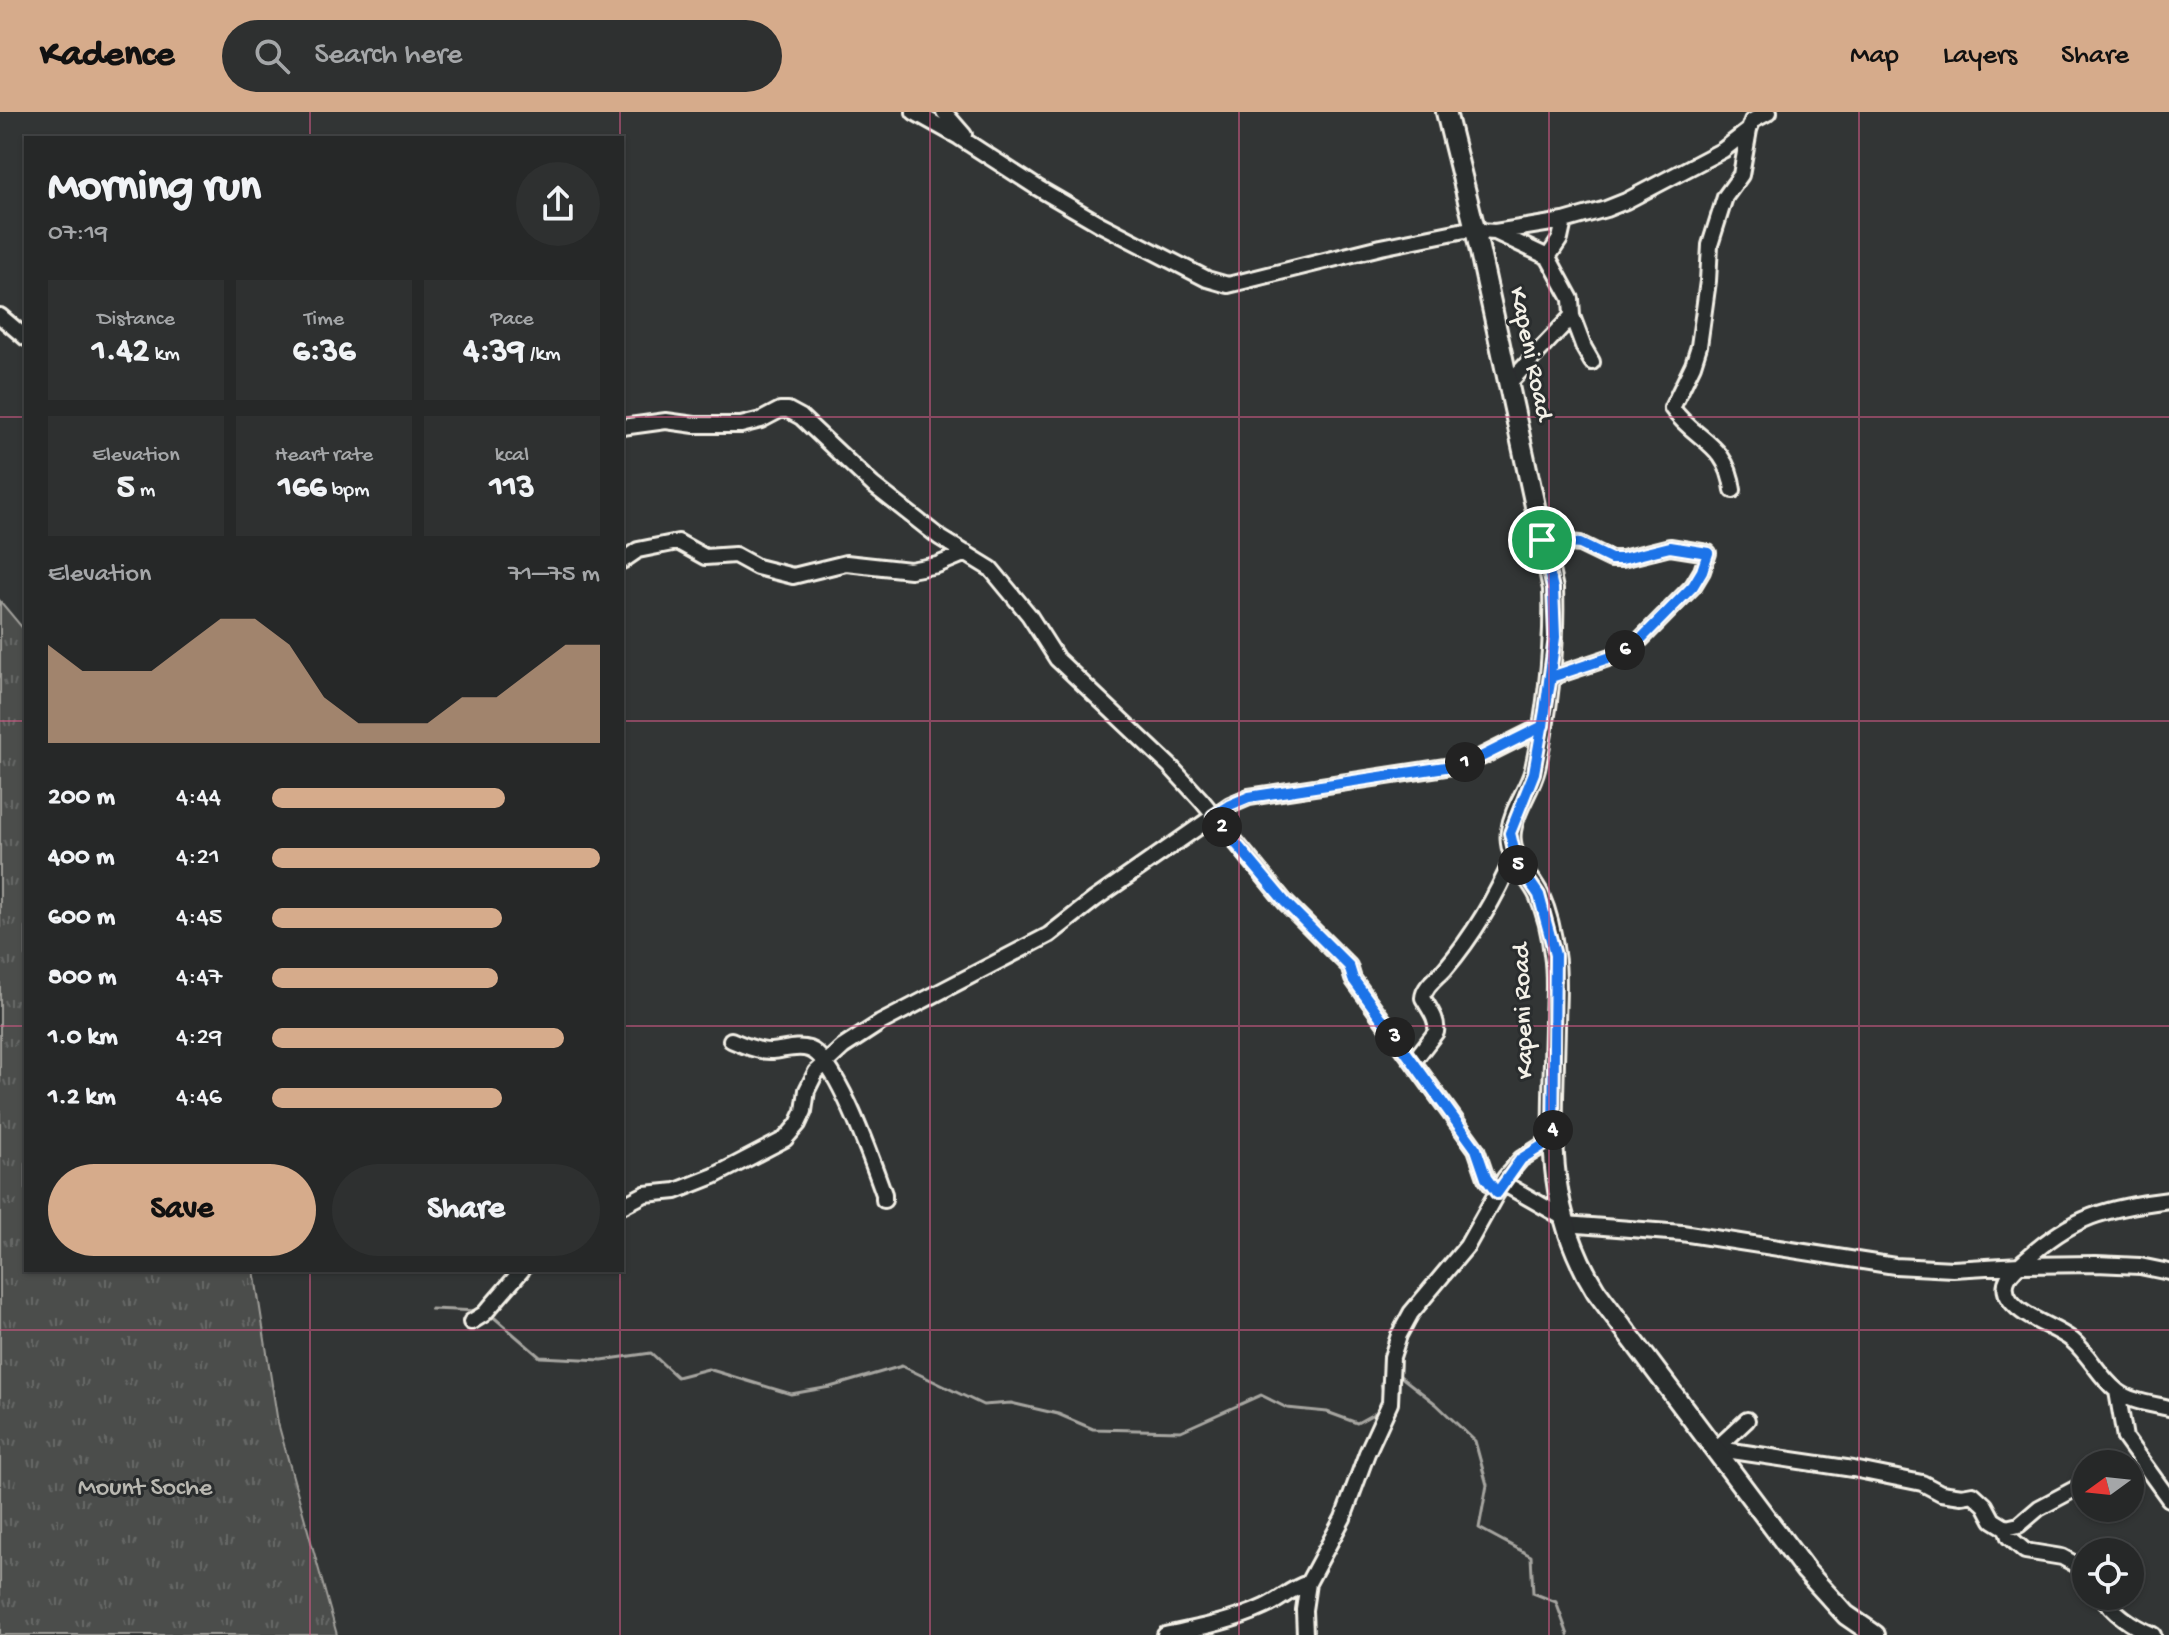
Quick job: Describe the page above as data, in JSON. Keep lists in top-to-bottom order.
{
  "streets": {
    "main road": ["Kapeni Road"]
  },
  "parks": ["Mount Soche"],
  "north": "left",
  "page": {
    "header": "Kadence",
    "search": "Search here",
    "nav": ["Map", "Layers", "Share"],
    "heading": ["Morning run", "07:19"],
    "stats": [
      ["Distance", "1.42 km"],
      ["Time", "6:36"],
      ["Pace", "4:39 /km"],
      ["Elevation", "5 m"],
      ["Heart rate", "166 bpm"],
      ["kcal", "113"]
    ],
    "chart": ["Elevation", "71–75 m"],
    "pins": [
      "6",
      "1",
      "2",
      "5",
      "3",
      "4"
    ],
    "list": [
      {
        "name": "200 m",
        "note": "4:44"
      },
      {
        "name": "400 m",
        "note": "4:21"
      },
      {
        "name": "600 m",
        "note": "4:45"
      },
      {
        "name": "800 m",
        "note": "4:47"
      },
      {
        "name": "1.0 km",
        "note": "4:29"
      },
      {
        "name": "1.2 km",
        "note": "4:46"
      }
    ],
    "buttons": ["Save", "Share"]
  }
}
